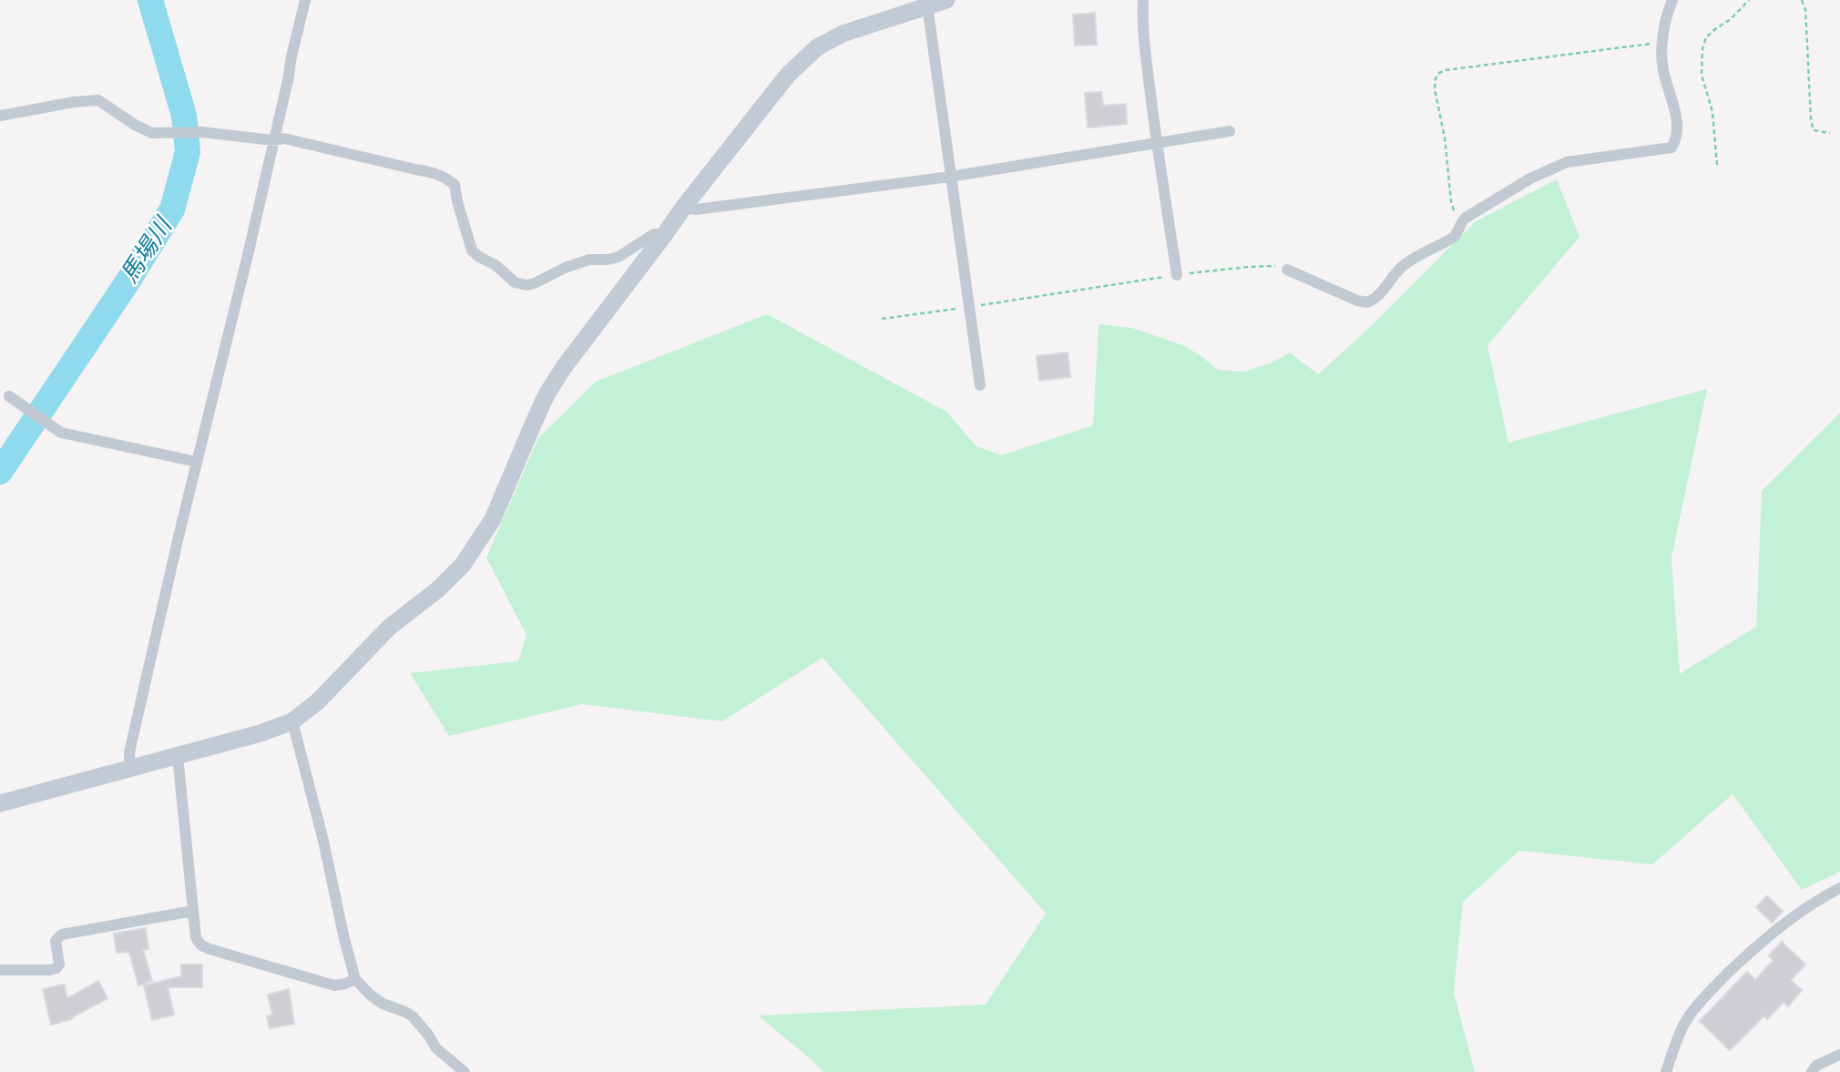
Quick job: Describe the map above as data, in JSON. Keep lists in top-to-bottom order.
{
  "water": ["馬場川"]
}
